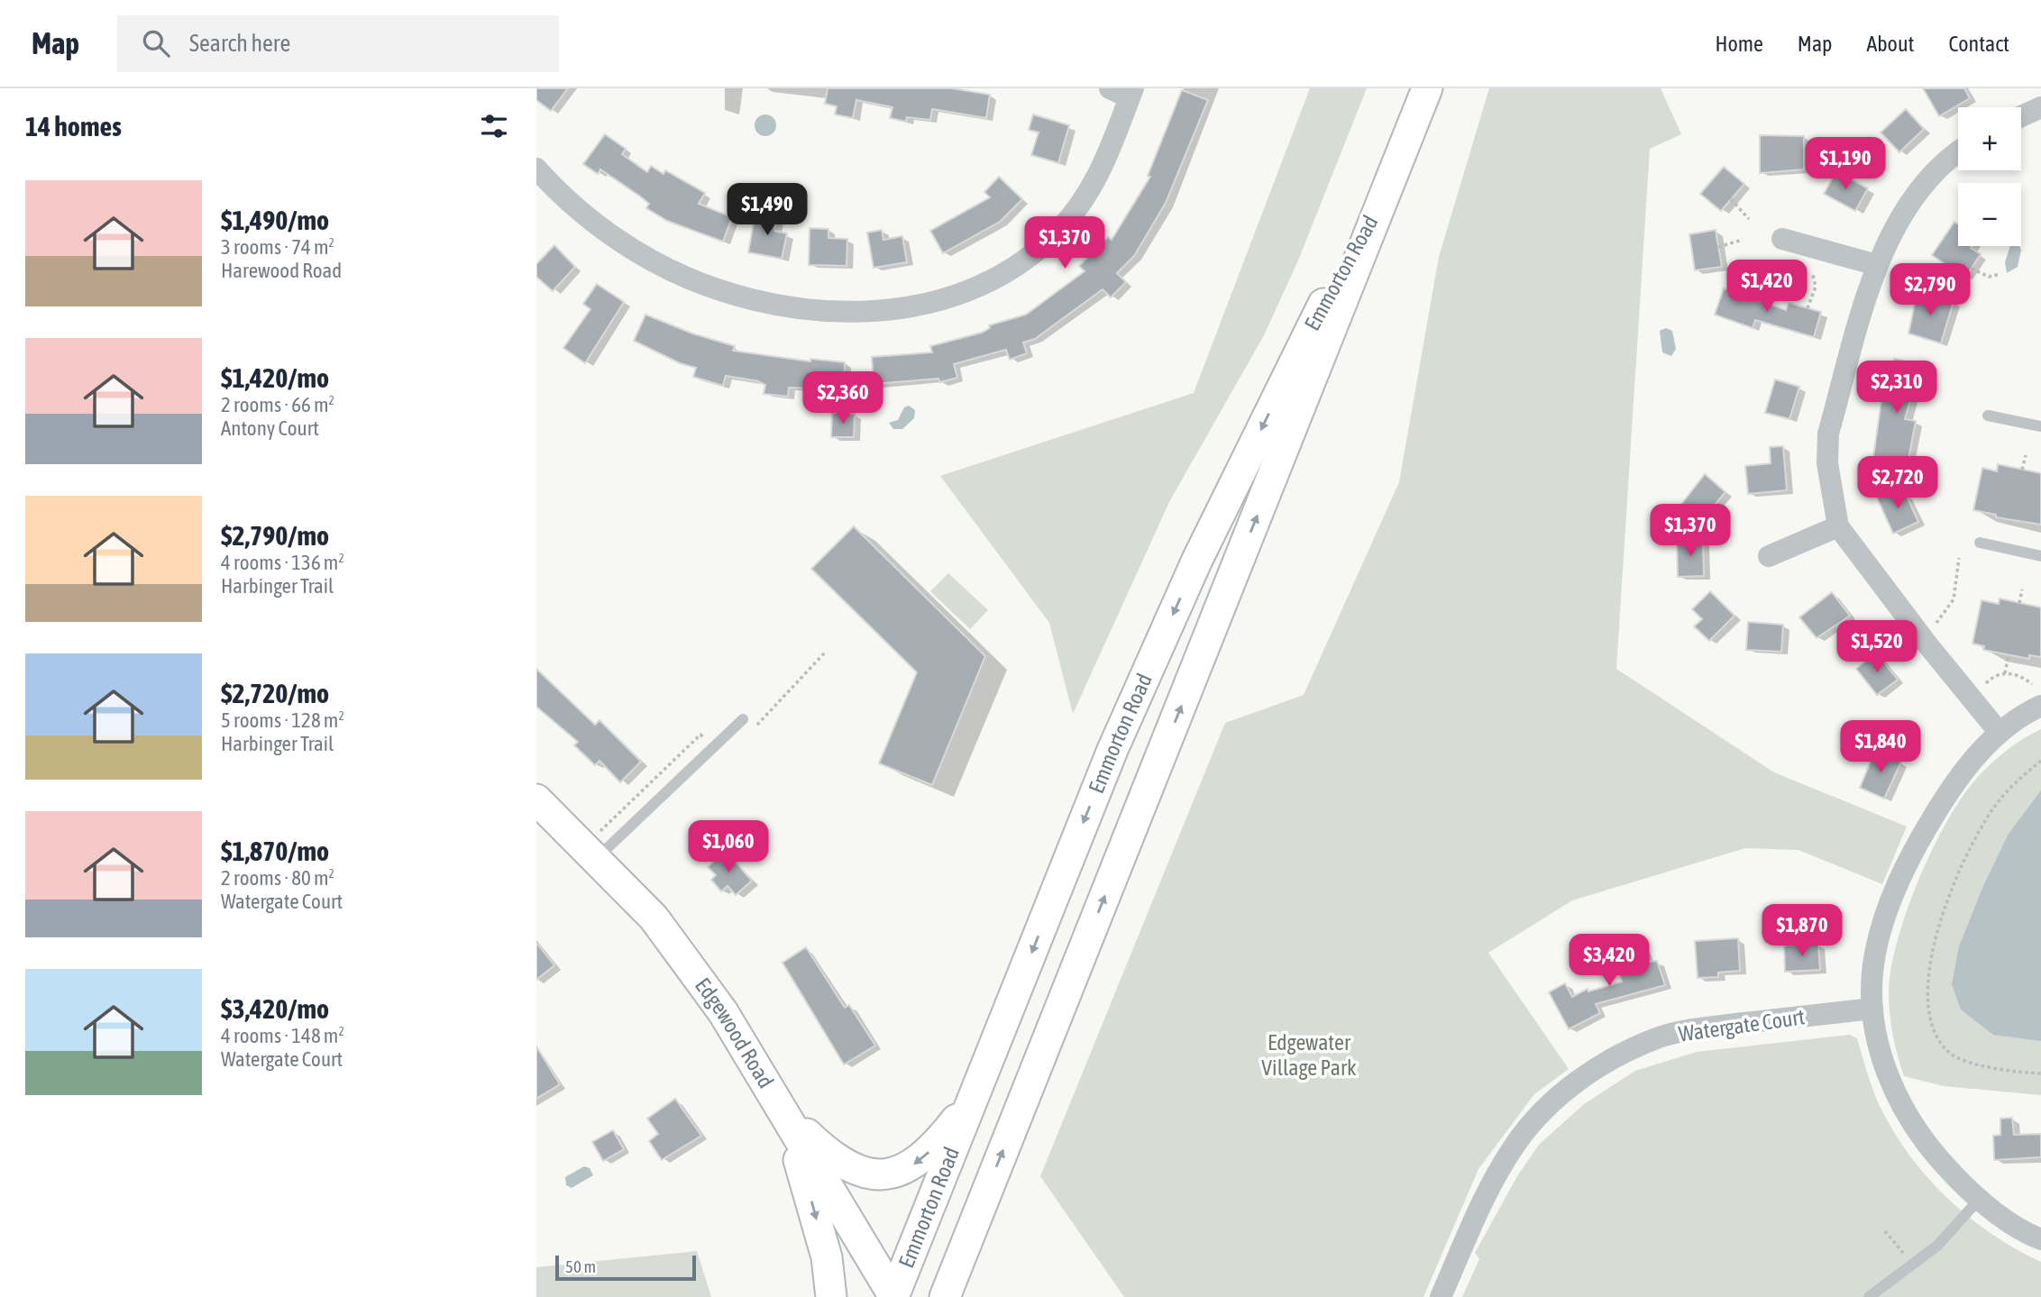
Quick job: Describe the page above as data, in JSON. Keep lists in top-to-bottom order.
{
  "streets": {
    "main road": ["Emmorton Road", "Edgewood Road"],
    "street": ["Watergate Court"]
  },
  "crossings": [
    ["Emmorton Road", "Edgewood Road"]
  ],
  "parks": ["Edgewater Village Park"],
  "scale_bar": "50 m",
  "page": {
    "header": "Map",
    "search": "Search here",
    "nav": [
      "Home",
      "Map",
      "About",
      "Contact"
    ],
    "heading": "14 homes",
    "map_buttons": ["+", "−"],
    "price": [
      "$1,190",
      "$1,490",
      "$1,370",
      "$1,420",
      "$2,790",
      "$2,310",
      "$2,360",
      "$2,720",
      "$1,370",
      "$1,520",
      "$1,840",
      "$1,060",
      "$1,870",
      "$3,420"
    ],
    "list": [
      {
        "name": "$1,490/mo",
        "note": "3 rooms · 74 m² · Harewood Road"
      },
      {
        "name": "$1,420/mo",
        "note": "2 rooms · 66 m² · Antony Court"
      },
      {
        "name": "$2,790/mo",
        "note": "4 rooms · 136 m² · Harbinger Trail"
      },
      {
        "name": "$2,720/mo",
        "note": "5 rooms · 128 m² · Harbinger Trail"
      },
      {
        "name": "$1,870/mo",
        "note": "2 rooms · 80 m² · Watergate Court"
      },
      {
        "name": "$3,420/mo",
        "note": "4 rooms · 148 m² · Watergate Court"
      }
    ],
    "scale": "50 m"
  }
}
